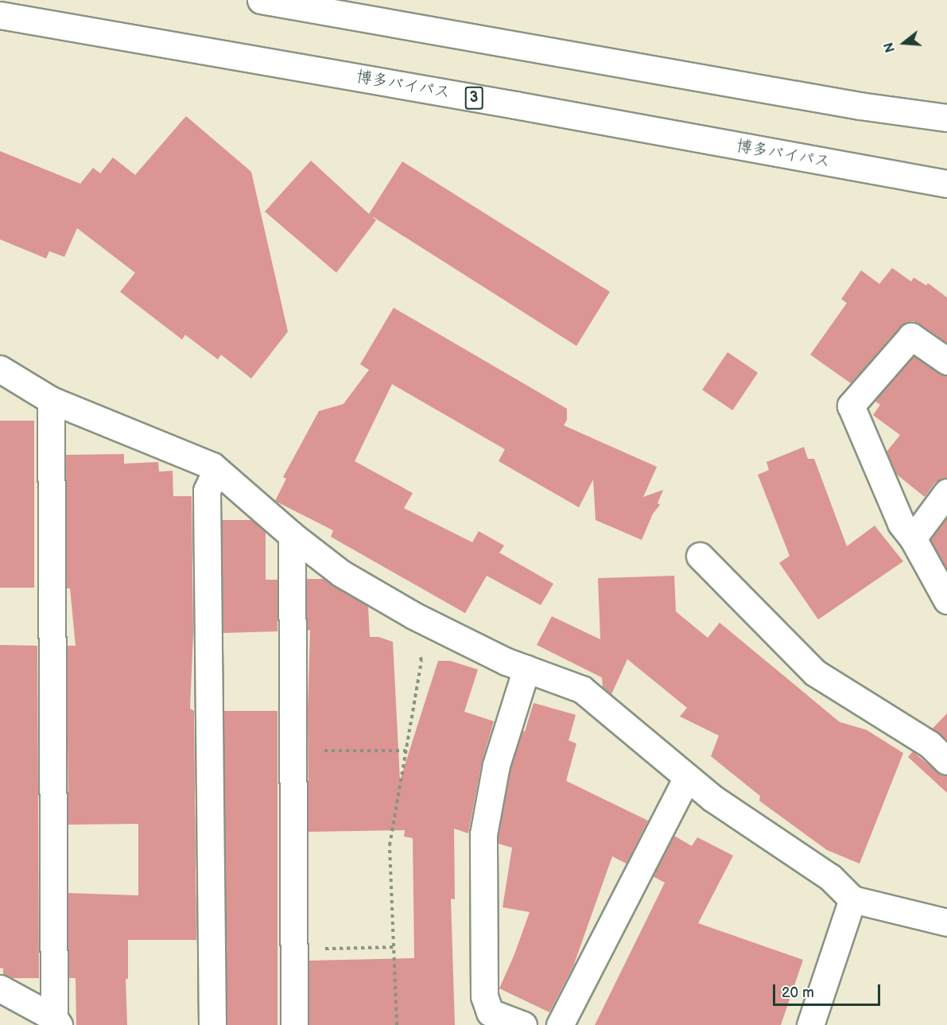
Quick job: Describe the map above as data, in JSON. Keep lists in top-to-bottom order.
{
  "streets": {
    "main road": ["博多バイパス", "3"]
  },
  "scale_bar": "20 m",
  "north": "left"
}
